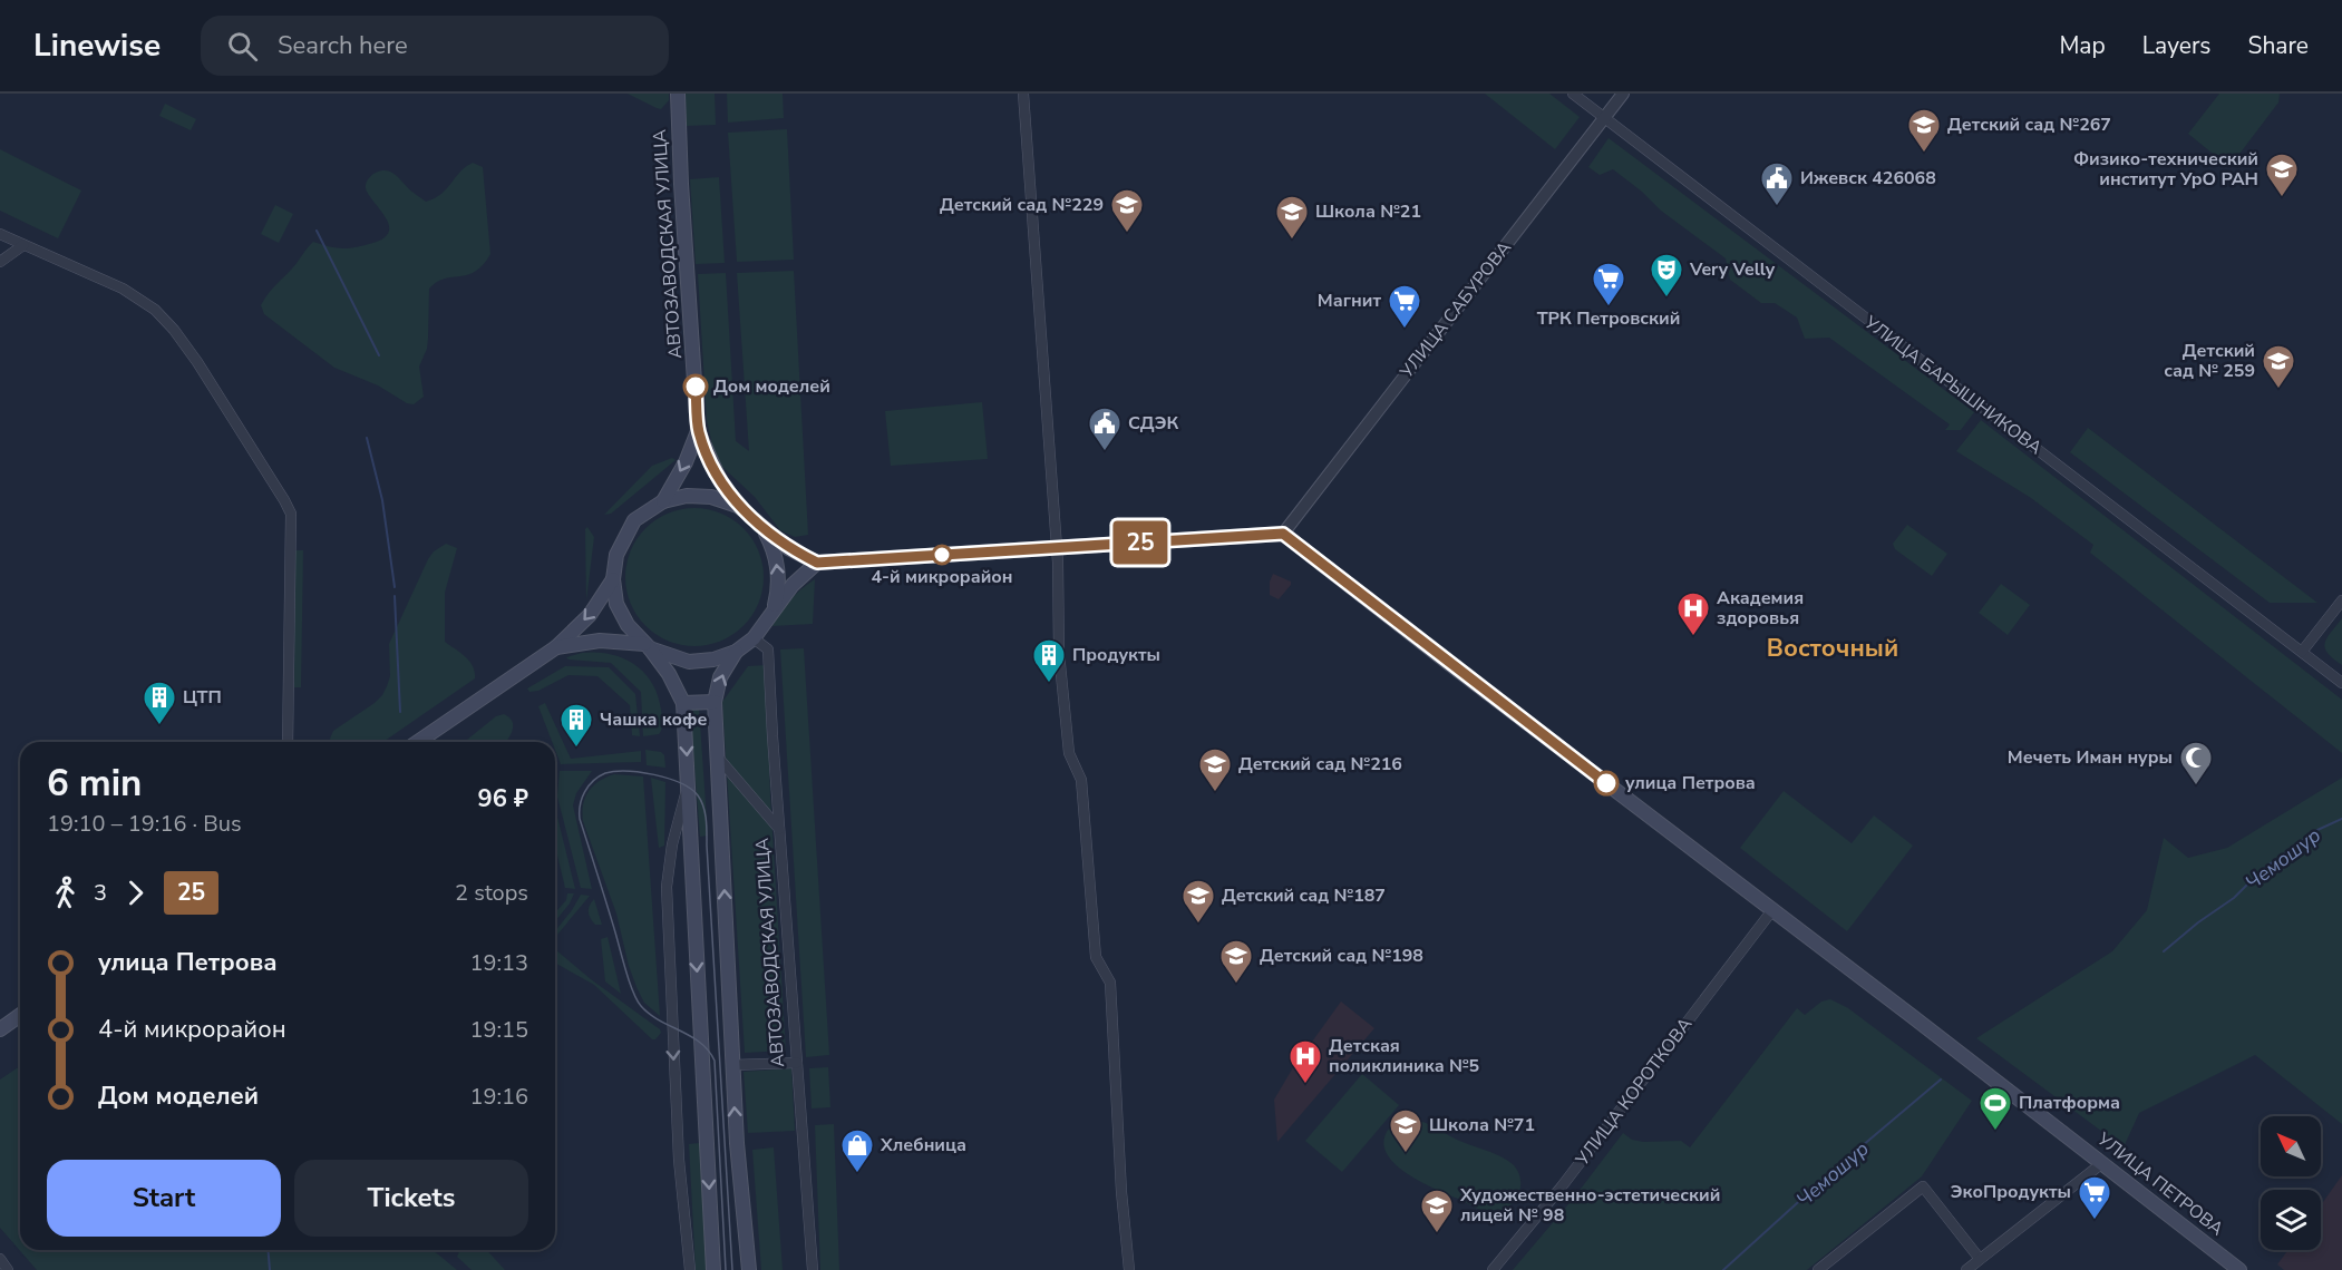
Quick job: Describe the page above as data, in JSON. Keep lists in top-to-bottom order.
{
  "streets": {
    "main road": ["АВТОЗАВОДСКАЯ УЛИЦА", "УЛИЦА ПЕТРОВА"],
    "street": ["УЛИЦА САБУРОВА", "УЛИЦА БАРЫШНИКОВА", "УЛИЦА КОРОТКОВА"]
  },
  "crossings": [
    ["УЛИЦА САБУРОВА", "УЛИЦА БАРЫШНИКОВА"],
    ["УЛИЦА САБУРОВА", "УЛИЦА ПЕТРОВА"],
    ["УЛИЦА КОРОТКОВА", "УЛИЦА ПЕТРОВА"]
  ],
  "districts": ["Восточный"],
  "water": ["Чемошур"],
  "places": {
    "school or university": [
      "Детский сад №267",
      "Физико-технический институт УрО РАН",
      "Детский сад №229",
      "Школа №21",
      "Детский сад № 259",
      "Детский сад №216",
      "Детский сад №187",
      "Детский сад №198",
      "Школа №71",
      "Художественно-эстетический лицей № 98"
    ],
    "public building": ["Ижевск 426068", "СДЭК"],
    "theatre": ["Very Velly"],
    "supermarket": ["ТРК Петровский", "Магнит", "ЭкоПродукты"],
    "other": ["Дом моделей", "4-й микрорайон", "улица Петрова"],
    "hospital": ["Академия здоровья", "Детская поликлиника №5"],
    "building": ["Продукты", "ЦТП", "Чашка кофе"],
    "mosque": ["Мечеть Иман нуры"],
    "sports": ["Платформа"],
    "shop": ["Хлебница"]
  },
  "lines": ["bus line 25"],
  "north": "top left",
  "page": {
    "header": "Linewise",
    "search": "Search here",
    "nav": ["Map", "Layers", "Share"],
    "on_map": "25",
    "heading": ["6 min", "19:10 – 19:16 · Bus", "96 ₽"],
    "legs": ["3", "25", "2 stops"],
    "list": [
      {
        "name": "улица Петрова",
        "value": "19:13"
      },
      {
        "name": "4-й микрорайон",
        "value": "19:15"
      },
      {
        "name": "Дом моделей",
        "value": "19:16"
      }
    ],
    "buttons": ["Start", "Tickets"]
  }
}
